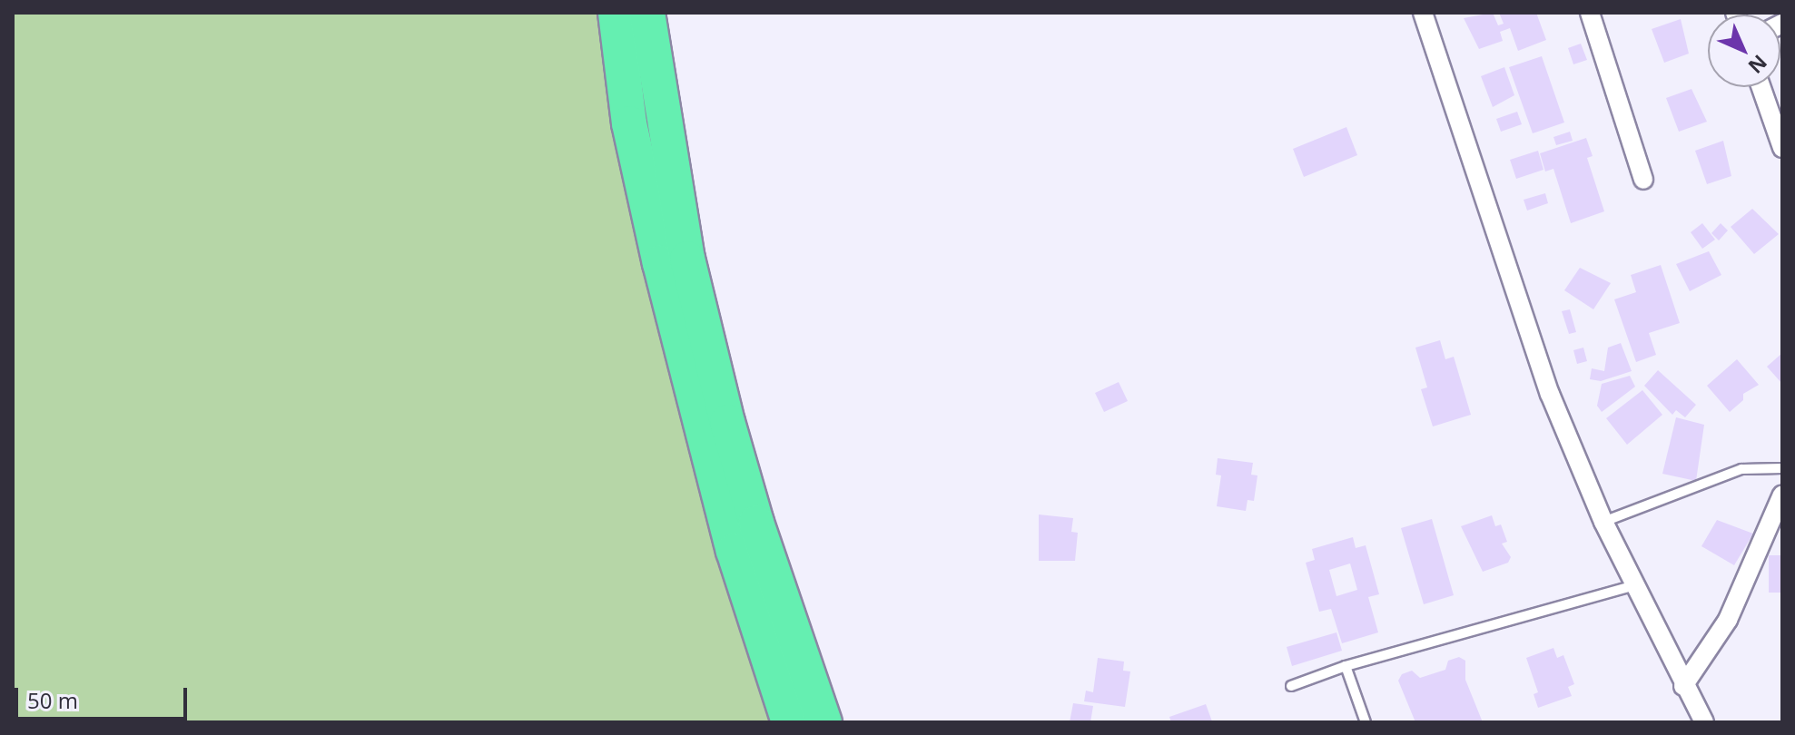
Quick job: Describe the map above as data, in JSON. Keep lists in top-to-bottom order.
{
  "scale_bar": "50 m",
  "north": "bottom right"
}
